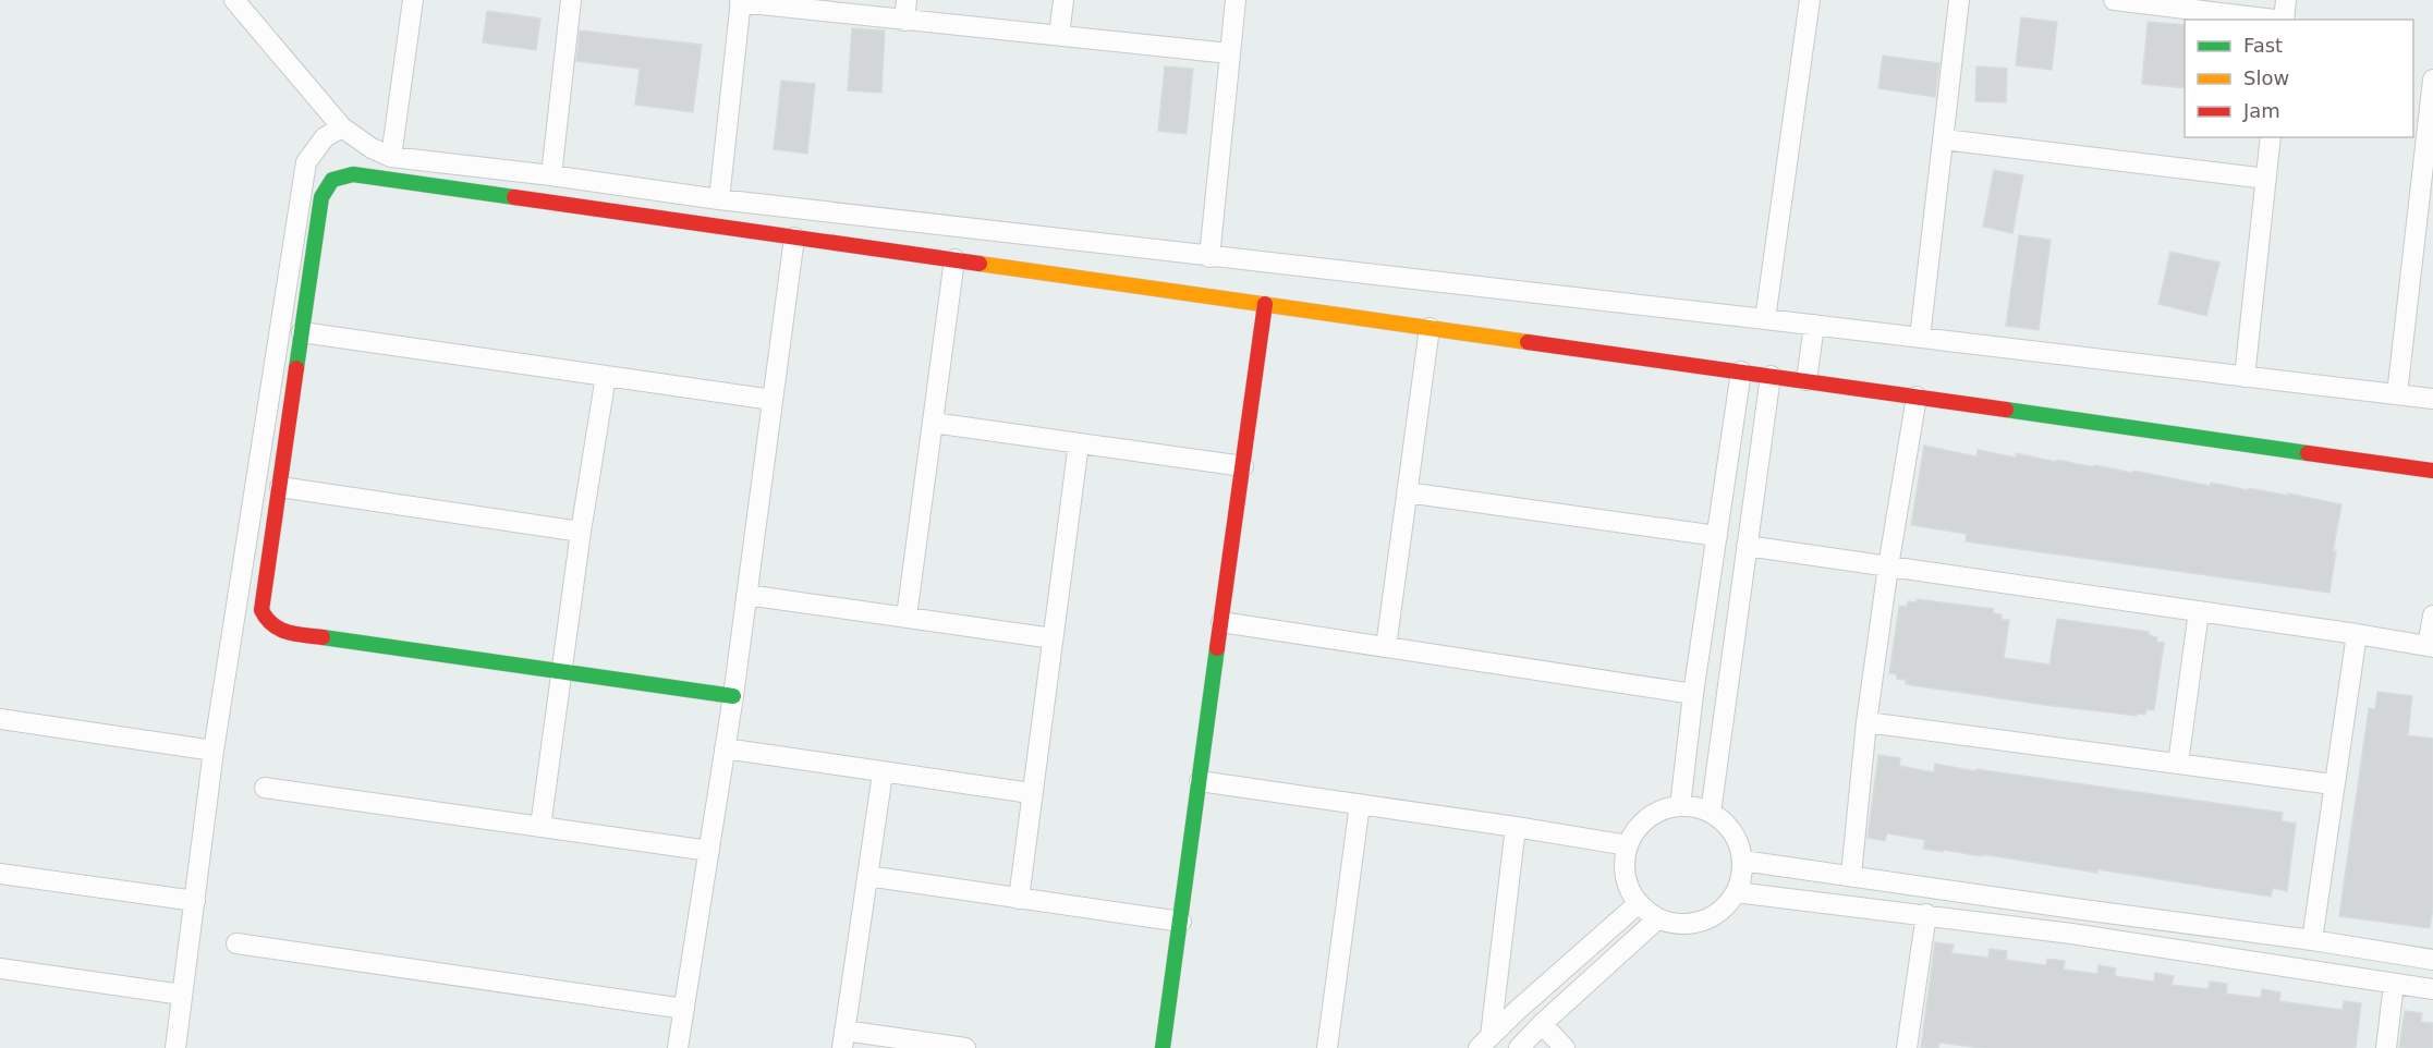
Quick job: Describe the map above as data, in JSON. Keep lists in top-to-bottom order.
{
  "legend": ["Fast", "Slow", "Jam"]
}
